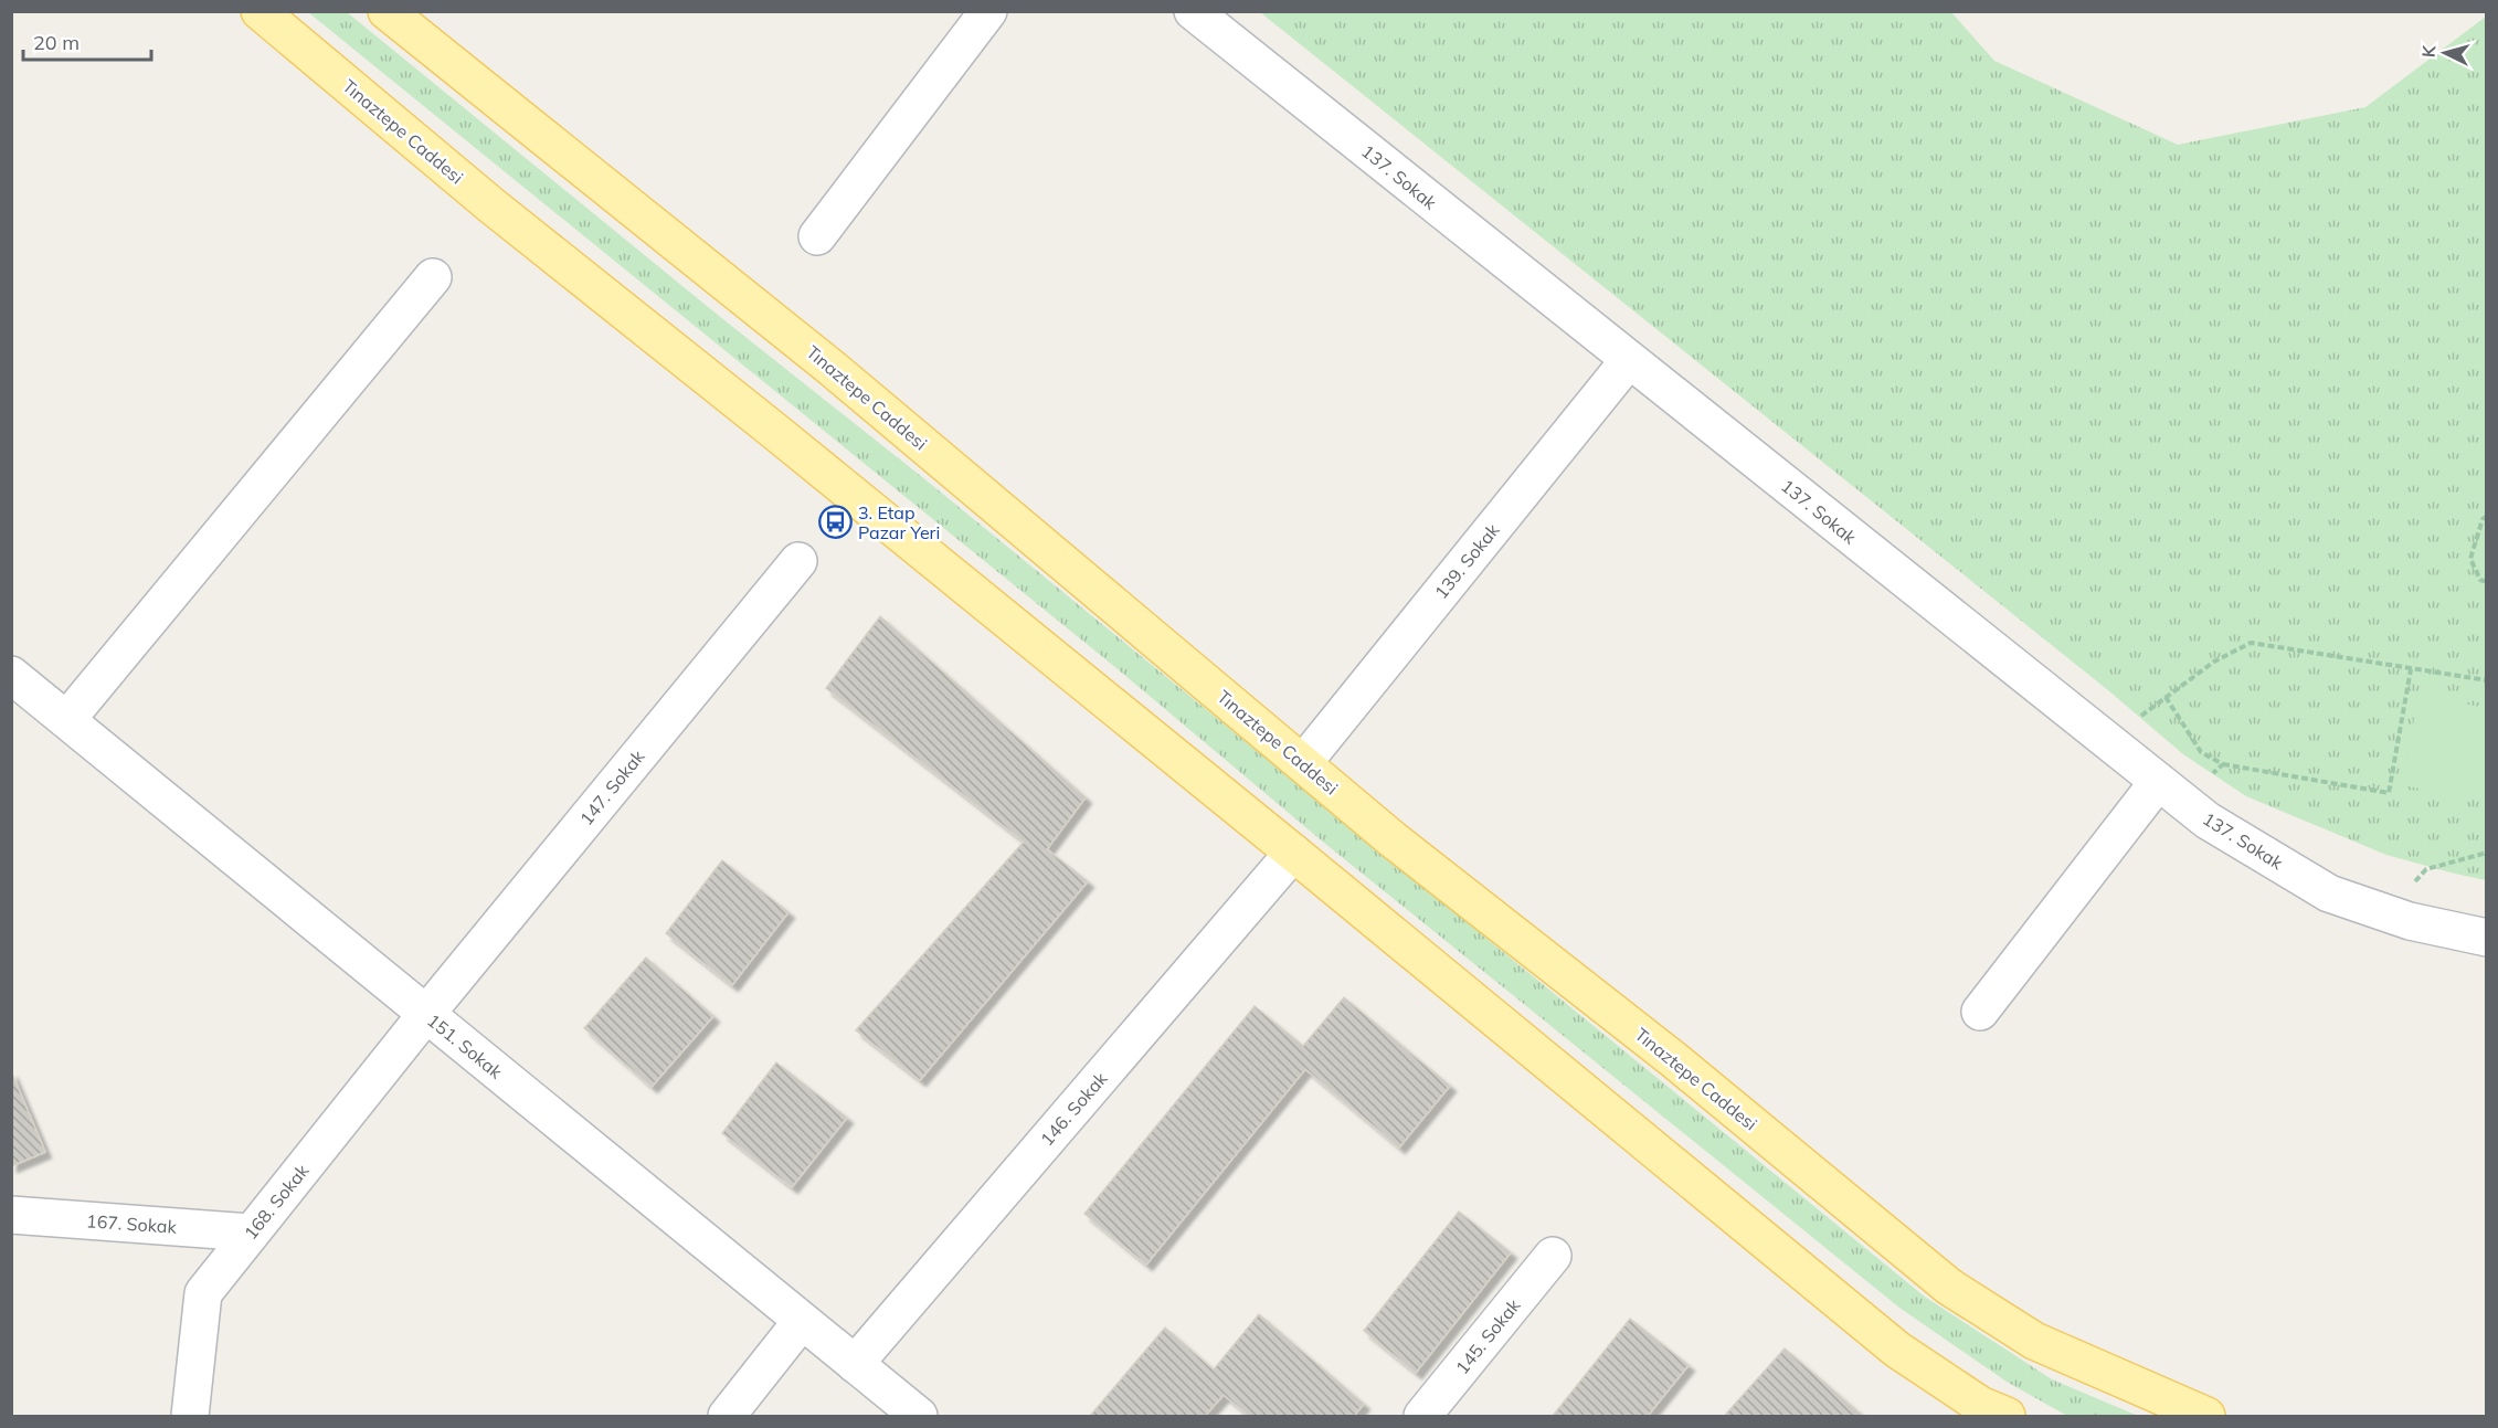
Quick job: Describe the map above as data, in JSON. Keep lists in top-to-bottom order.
{
  "streets": {
    "main road": ["Tınaztepe Caddesi"],
    "street": [
      "137. Sokak",
      "139. Sokak",
      "147. Sokak",
      "151. Sokak",
      "146. Sokak",
      "168. Sokak",
      "167. Sokak",
      "145. Sokak"
    ]
  },
  "crossings": [
    ["Tınaztepe Caddesi", "139. Sokak"],
    ["Tınaztepe Caddesi", "146. Sokak"],
    ["137. Sokak", "139. Sokak"],
    ["147. Sokak", "151. Sokak"],
    ["147. Sokak", "168. Sokak"],
    ["151. Sokak", "146. Sokak"],
    ["151. Sokak", "168. Sokak"],
    ["168. Sokak", "167. Sokak"]
  ],
  "places": {
    "bus stop": ["3. Etap Pazar Yeri"]
  },
  "scale_bar": "20 m",
  "north": "left"
}
